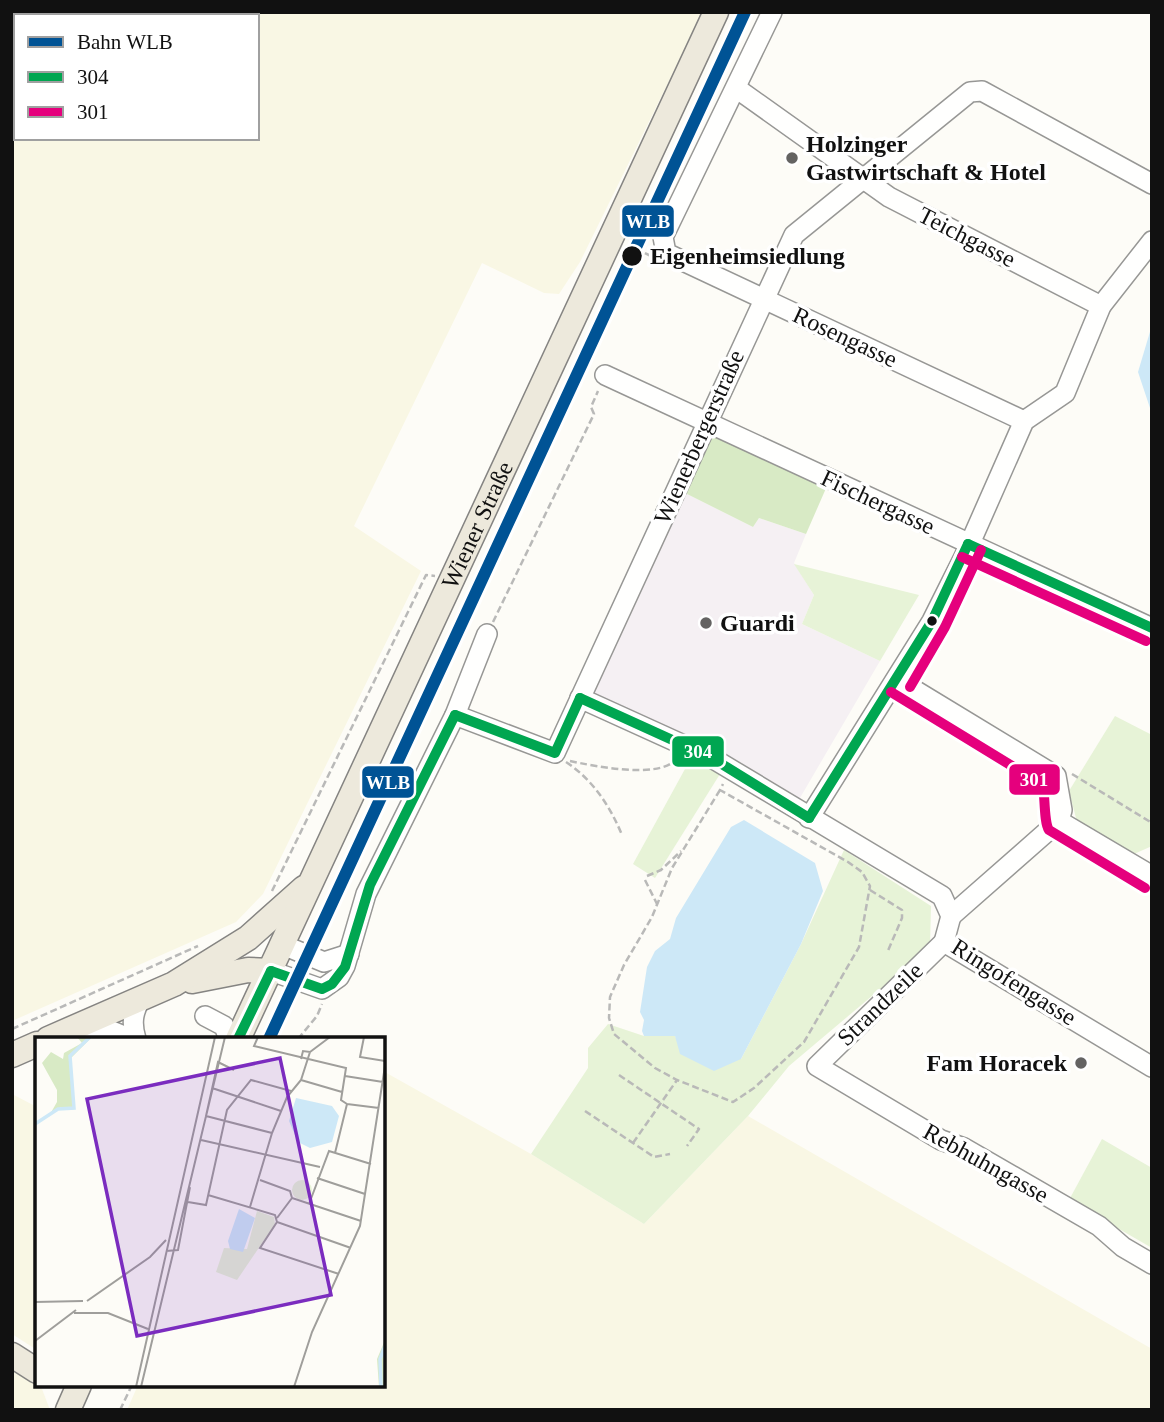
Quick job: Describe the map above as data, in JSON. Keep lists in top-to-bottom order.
{
  "streets": {
    "main road": ["Wiener Straße"],
    "street": [
      "Teichgasse",
      "Rosengasse",
      "Wienerbergerstraße",
      "Fischergasse",
      "Ringofengasse",
      "Strandzeile",
      "Rebhuhngasse"
    ]
  },
  "crossings": [
    ["Teichgasse", "Wienerbergerstraße"],
    ["Rosengasse", "Wienerbergerstraße"],
    ["Wienerbergerstraße", "Fischergasse"],
    ["Wienerbergerstraße", "Ringofengasse"],
    ["Ringofengasse", "Strandzeile"],
    ["Strandzeile", "Rebhuhngasse"]
  ],
  "places": [
    "Holzinger Gastwirtschaft & Hotel",
    "Eigenheimsiedlung",
    "Guardi",
    "Fam Horacek"
  ],
  "lines": ["rail line WLB", "transit line 304", "transit line 301"],
  "legend": ["Bahn WLB", "304", "301"]
}
